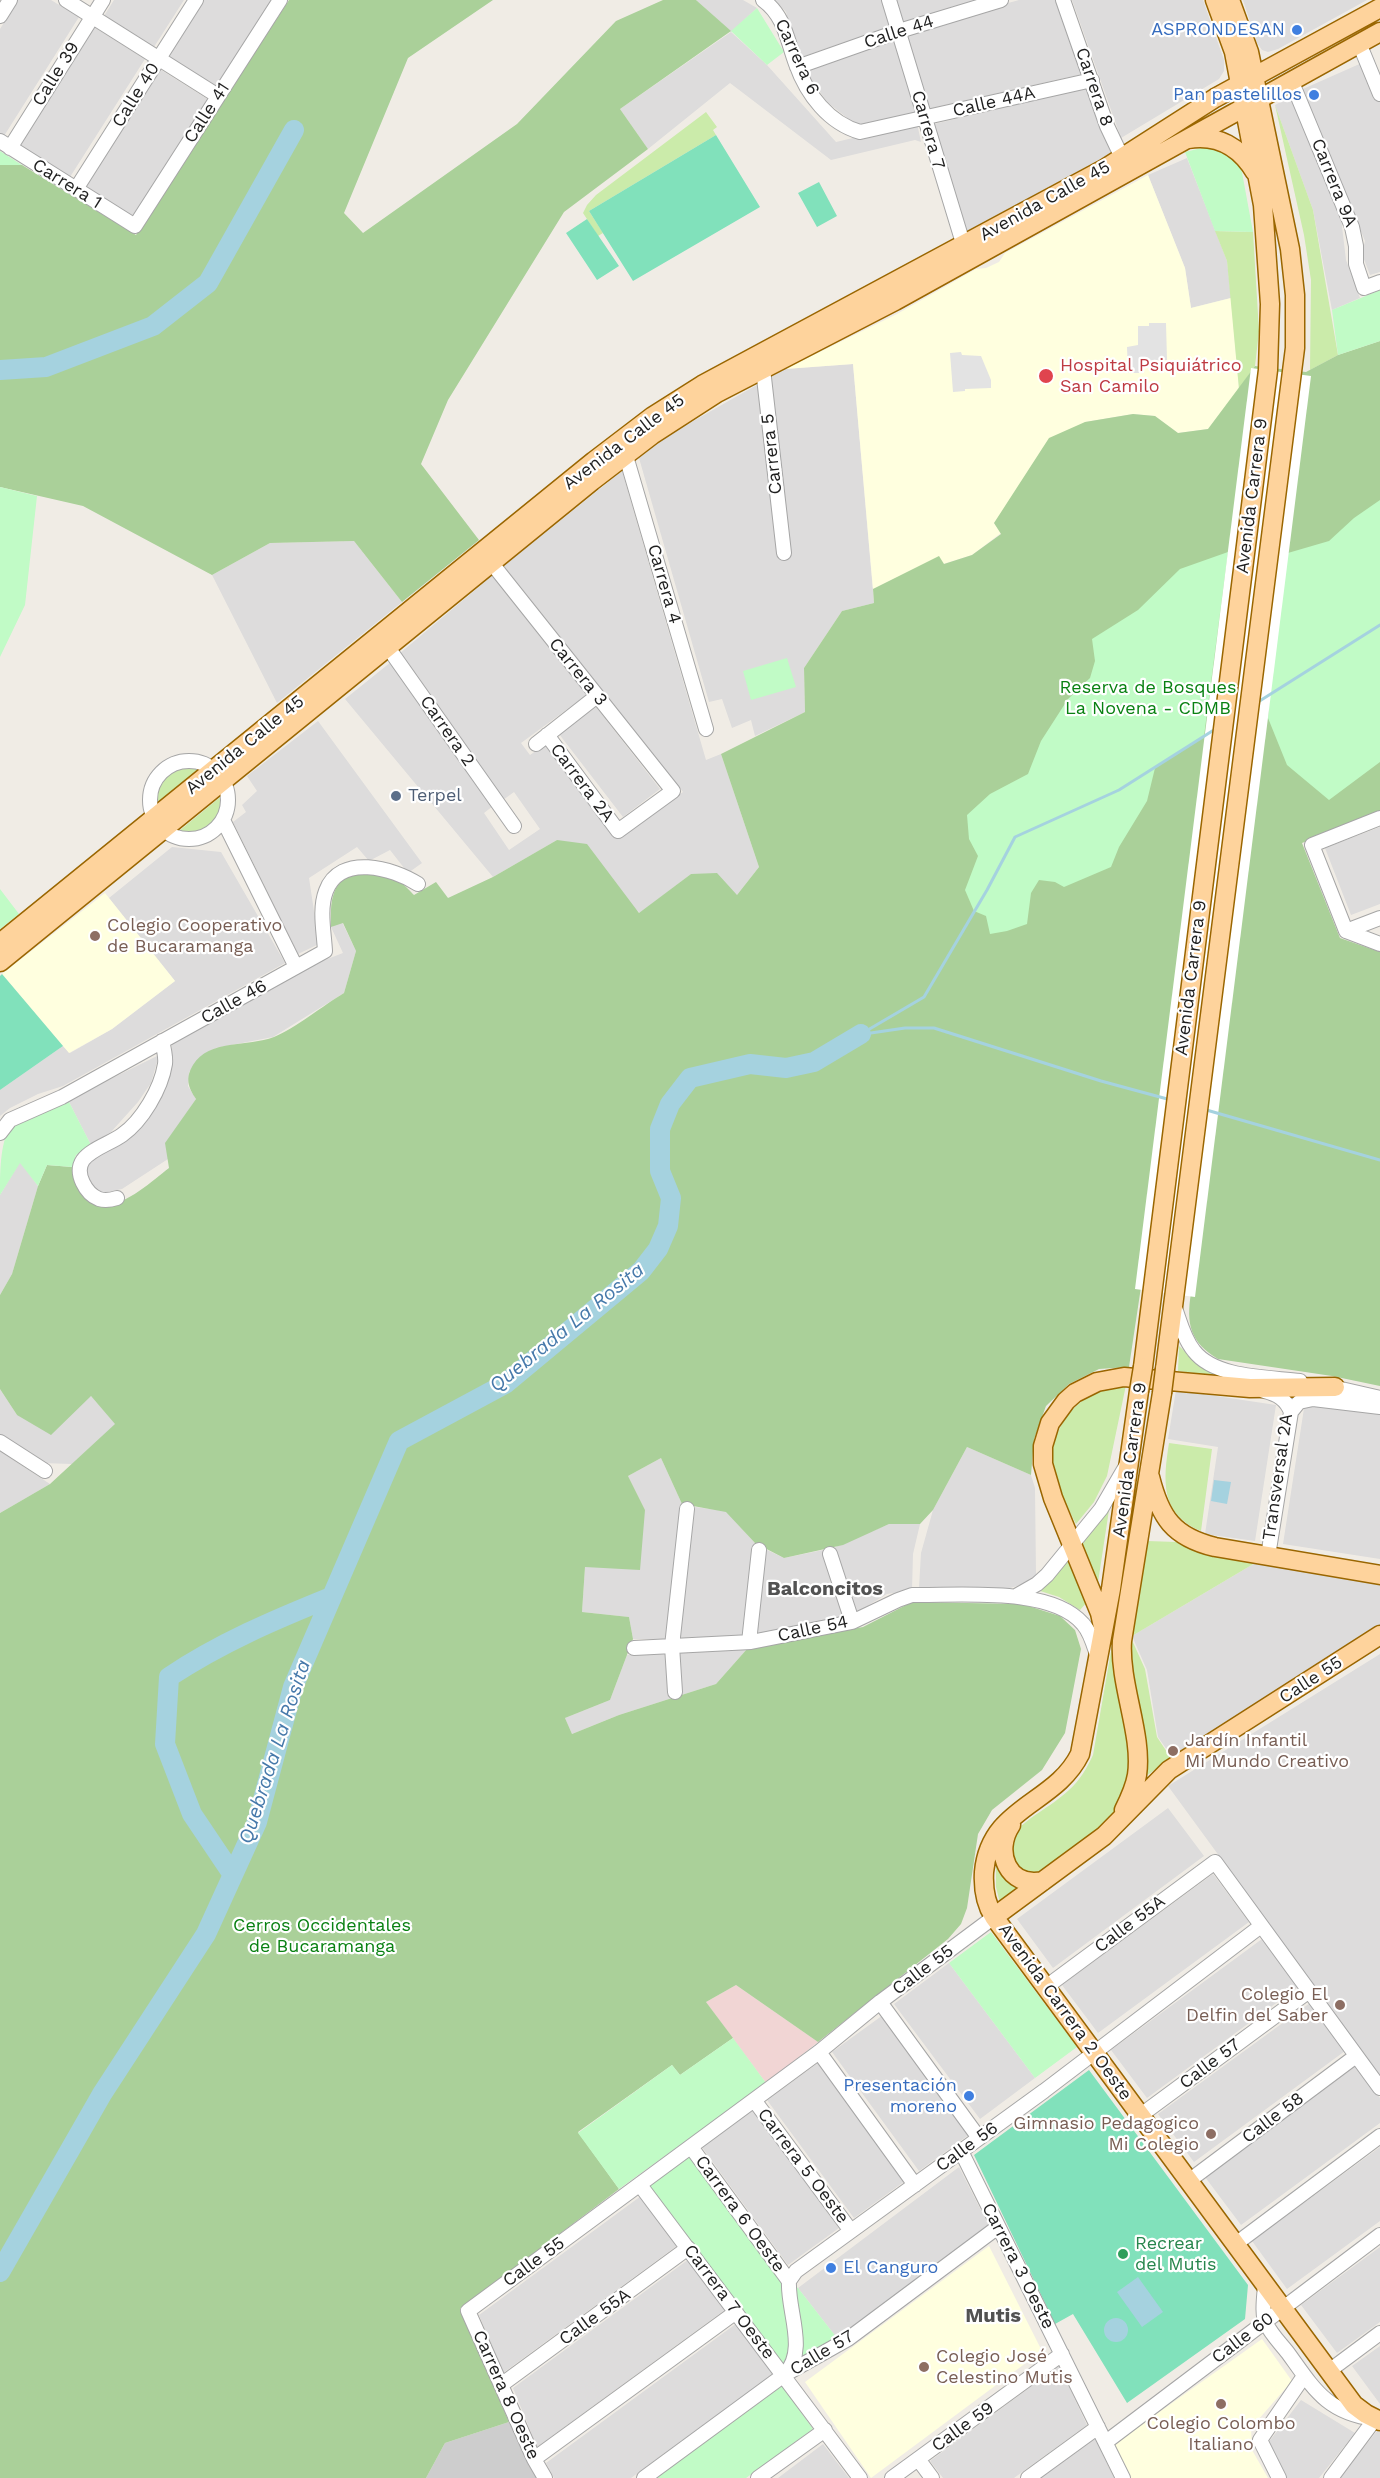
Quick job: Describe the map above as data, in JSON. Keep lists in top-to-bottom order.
{
  "streets": {
    "main road": [
      "Avenida Calle 45",
      "Avenida Carrera 9",
      "Calle 55",
      "Avenida Carrera 2 Oeste"
    ],
    "street": [
      "Calle 44",
      "Carrera 6",
      "Calle 39",
      "Carrera 8",
      "Calle 40",
      "Calle 44A",
      "Calle 41",
      "Carrera 7",
      "Carrera 9A",
      "Carrera 1",
      "Carrera 5",
      "Carrera 4",
      "Carrera 3",
      "Carrera 2",
      "Carrera 2A",
      "Calle 46",
      "Transversal 2A",
      "Calle 54",
      "Calle 55A",
      "Calle 57",
      "Calle 58",
      "Calle 56",
      "Carrera 5 Oeste",
      "Carrera 6 Oeste",
      "Carrera 3 Oeste",
      "Carrera 7 Oeste",
      "Calle 60",
      "Carrera 8 Oeste",
      "Calle 59"
    ]
  },
  "crossings": [
    ["Calle 44", "Carrera 6"],
    ["Calle 44", "Carrera 7"],
    ["Carrera 6", "Calle 44A"],
    ["Calle 39", "Carrera 1"],
    ["Carrera 8", "Calle 44A"],
    ["Carrera 8", "Avenida Calle 45"],
    ["Calle 40", "Carrera 1"],
    ["Calle 44A", "Carrera 7"],
    ["Calle 41", "Carrera 1"],
    ["Carrera 7", "Avenida Calle 45"],
    ["Carrera 9A", "Avenida Calle 45"],
    ["Avenida Calle 45", "Carrera 5"],
    ["Avenida Calle 45", "Avenida Carrera 9"],
    ["Avenida Calle 45", "Carrera 4"],
    ["Avenida Calle 45", "Carrera 3"],
    ["Avenida Calle 45", "Carrera 2"],
    ["Avenida Carrera 9", "Calle 54"],
    ["Avenida Carrera 9", "Calle 55"],
    ["Avenida Carrera 9", "Avenida Carrera 2 Oeste"],
    ["Carrera 3", "Carrera 2A"],
    ["Calle 55", "Avenida Carrera 2 Oeste"],
    ["Calle 55", "Carrera 5 Oeste"],
    ["Calle 55", "Carrera 6 Oeste"],
    ["Calle 55", "Carrera 7 Oeste"],
    ["Calle 55", "Carrera 8 Oeste"],
    ["Calle 55A", "Avenida Carrera 2 Oeste"],
    ["Calle 55A", "Calle 56"],
    ["Calle 55A", "Carrera 7 Oeste"],
    ["Calle 55A", "Carrera 8 Oeste"],
    ["Avenida Carrera 2 Oeste", "Calle 57"],
    ["Avenida Carrera 2 Oeste", "Calle 58"],
    ["Avenida Carrera 2 Oeste", "Calle 56"],
    ["Avenida Carrera 2 Oeste", "Calle 60"],
    ["Calle 57", "Carrera 3 Oeste"],
    ["Calle 57", "Carrera 7 Oeste"],
    ["Calle 56", "Carrera 5 Oeste"],
    ["Calle 56", "Carrera 6 Oeste"],
    ["Calle 56", "Carrera 3 Oeste"],
    ["Carrera 3 Oeste", "Calle 60"],
    ["Carrera 3 Oeste", "Calle 59"]
  ],
  "districts": ["Balconcitos", "Mutis"],
  "water": ["Quebrada La Rosita"],
  "parks": ["Reserva de Bosques La Novena - CDMB", "Cerros Occidentales de Bucaramanga"],
  "places": [
    "ASPRONDESAN",
    "Pan pastelillos",
    "Hospital Psiquiátrico San Camilo",
    "Terpel",
    "Colegio Cooperativo de Bucaramanga",
    "Jardín Infantil Mi Mundo Creativo",
    "Colegio El Delfin del Saber",
    "Presentación moreno",
    "Gimnasio Pedagogico Mi Colegio",
    "Recrear del Mutis",
    "El Canguro",
    "Colegio José Celestino Mutis",
    "Colegio Colombo Italiano"
  ]
}
